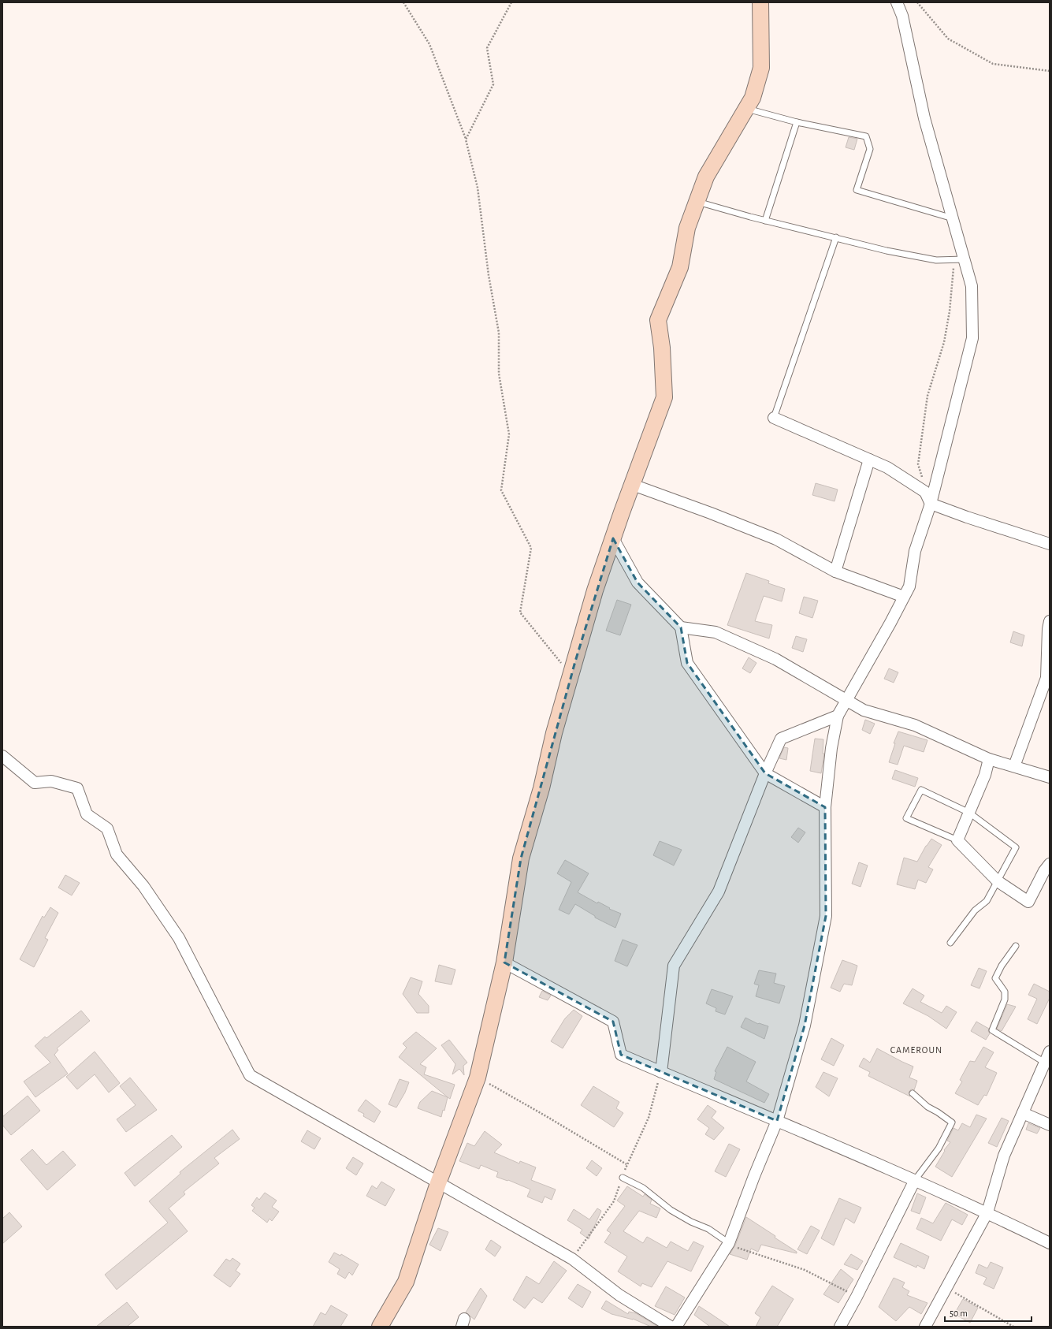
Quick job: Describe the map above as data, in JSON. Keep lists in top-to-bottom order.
{
  "districts": ["CAMEROUN"],
  "scale_bar": "50 m"
}
